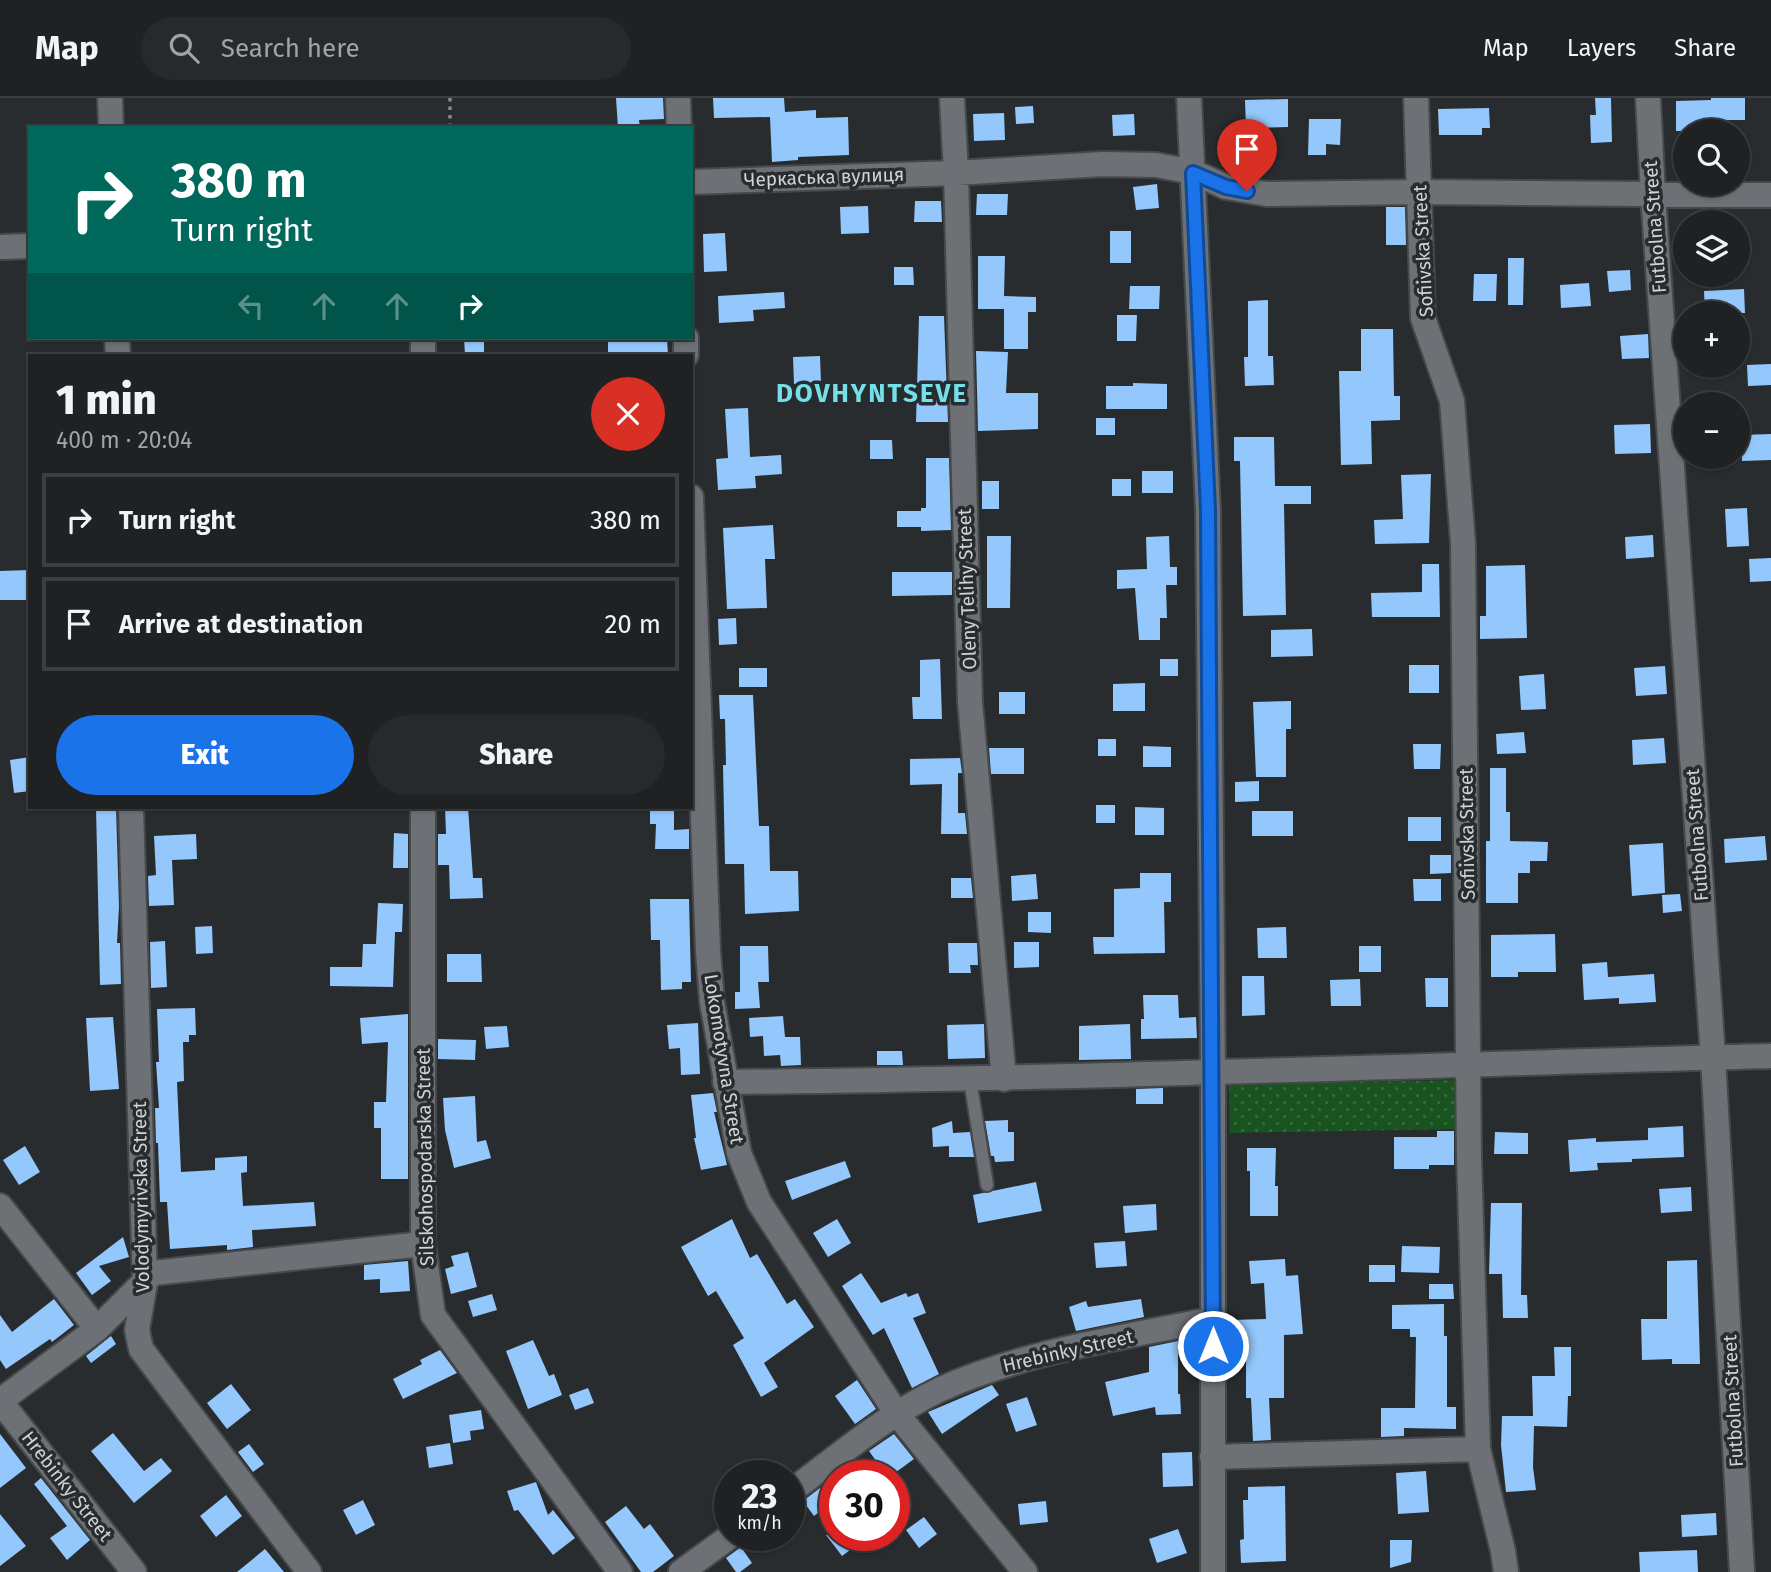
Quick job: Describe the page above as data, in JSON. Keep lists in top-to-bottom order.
{
  "streets": {
    "street": [
      "Черкаська вулиця",
      "Futbolna Street",
      "Sofiivska Street",
      "Oleny Telihy Street",
      "Lokomotyvna Street",
      "Silskohospodarska Street",
      "Volodymyrivska Street",
      "Hrebinky Street"
    ]
  },
  "crossings": [
    ["Черкаська вулиця", "Futbolna Street"],
    ["Черкаська вулиця", "Sofiivska Street"],
    ["Черкаська вулиця", "Oleny Telihy Street"],
    ["Lokomotyvna Street", "Hrebinky Street"]
  ],
  "districts": ["DOVHYNTSEVE"],
  "page": {
    "header": "Map",
    "search": "Search here",
    "nav": ["Map", "Layers", "Share"],
    "map_buttons": ["+", "−"],
    "turn": ["380 m", "Turn right"],
    "heading": ["1 min", "400 m · 20:04"],
    "list": [
      {
        "name": "Turn right",
        "value": "380 m"
      },
      {
        "name": "Arrive at destination",
        "value": "20 m"
      }
    ],
    "buttons": ["Exit", "Share"],
    "speed": "23 km/h",
    "limit": "30"
  }
}
